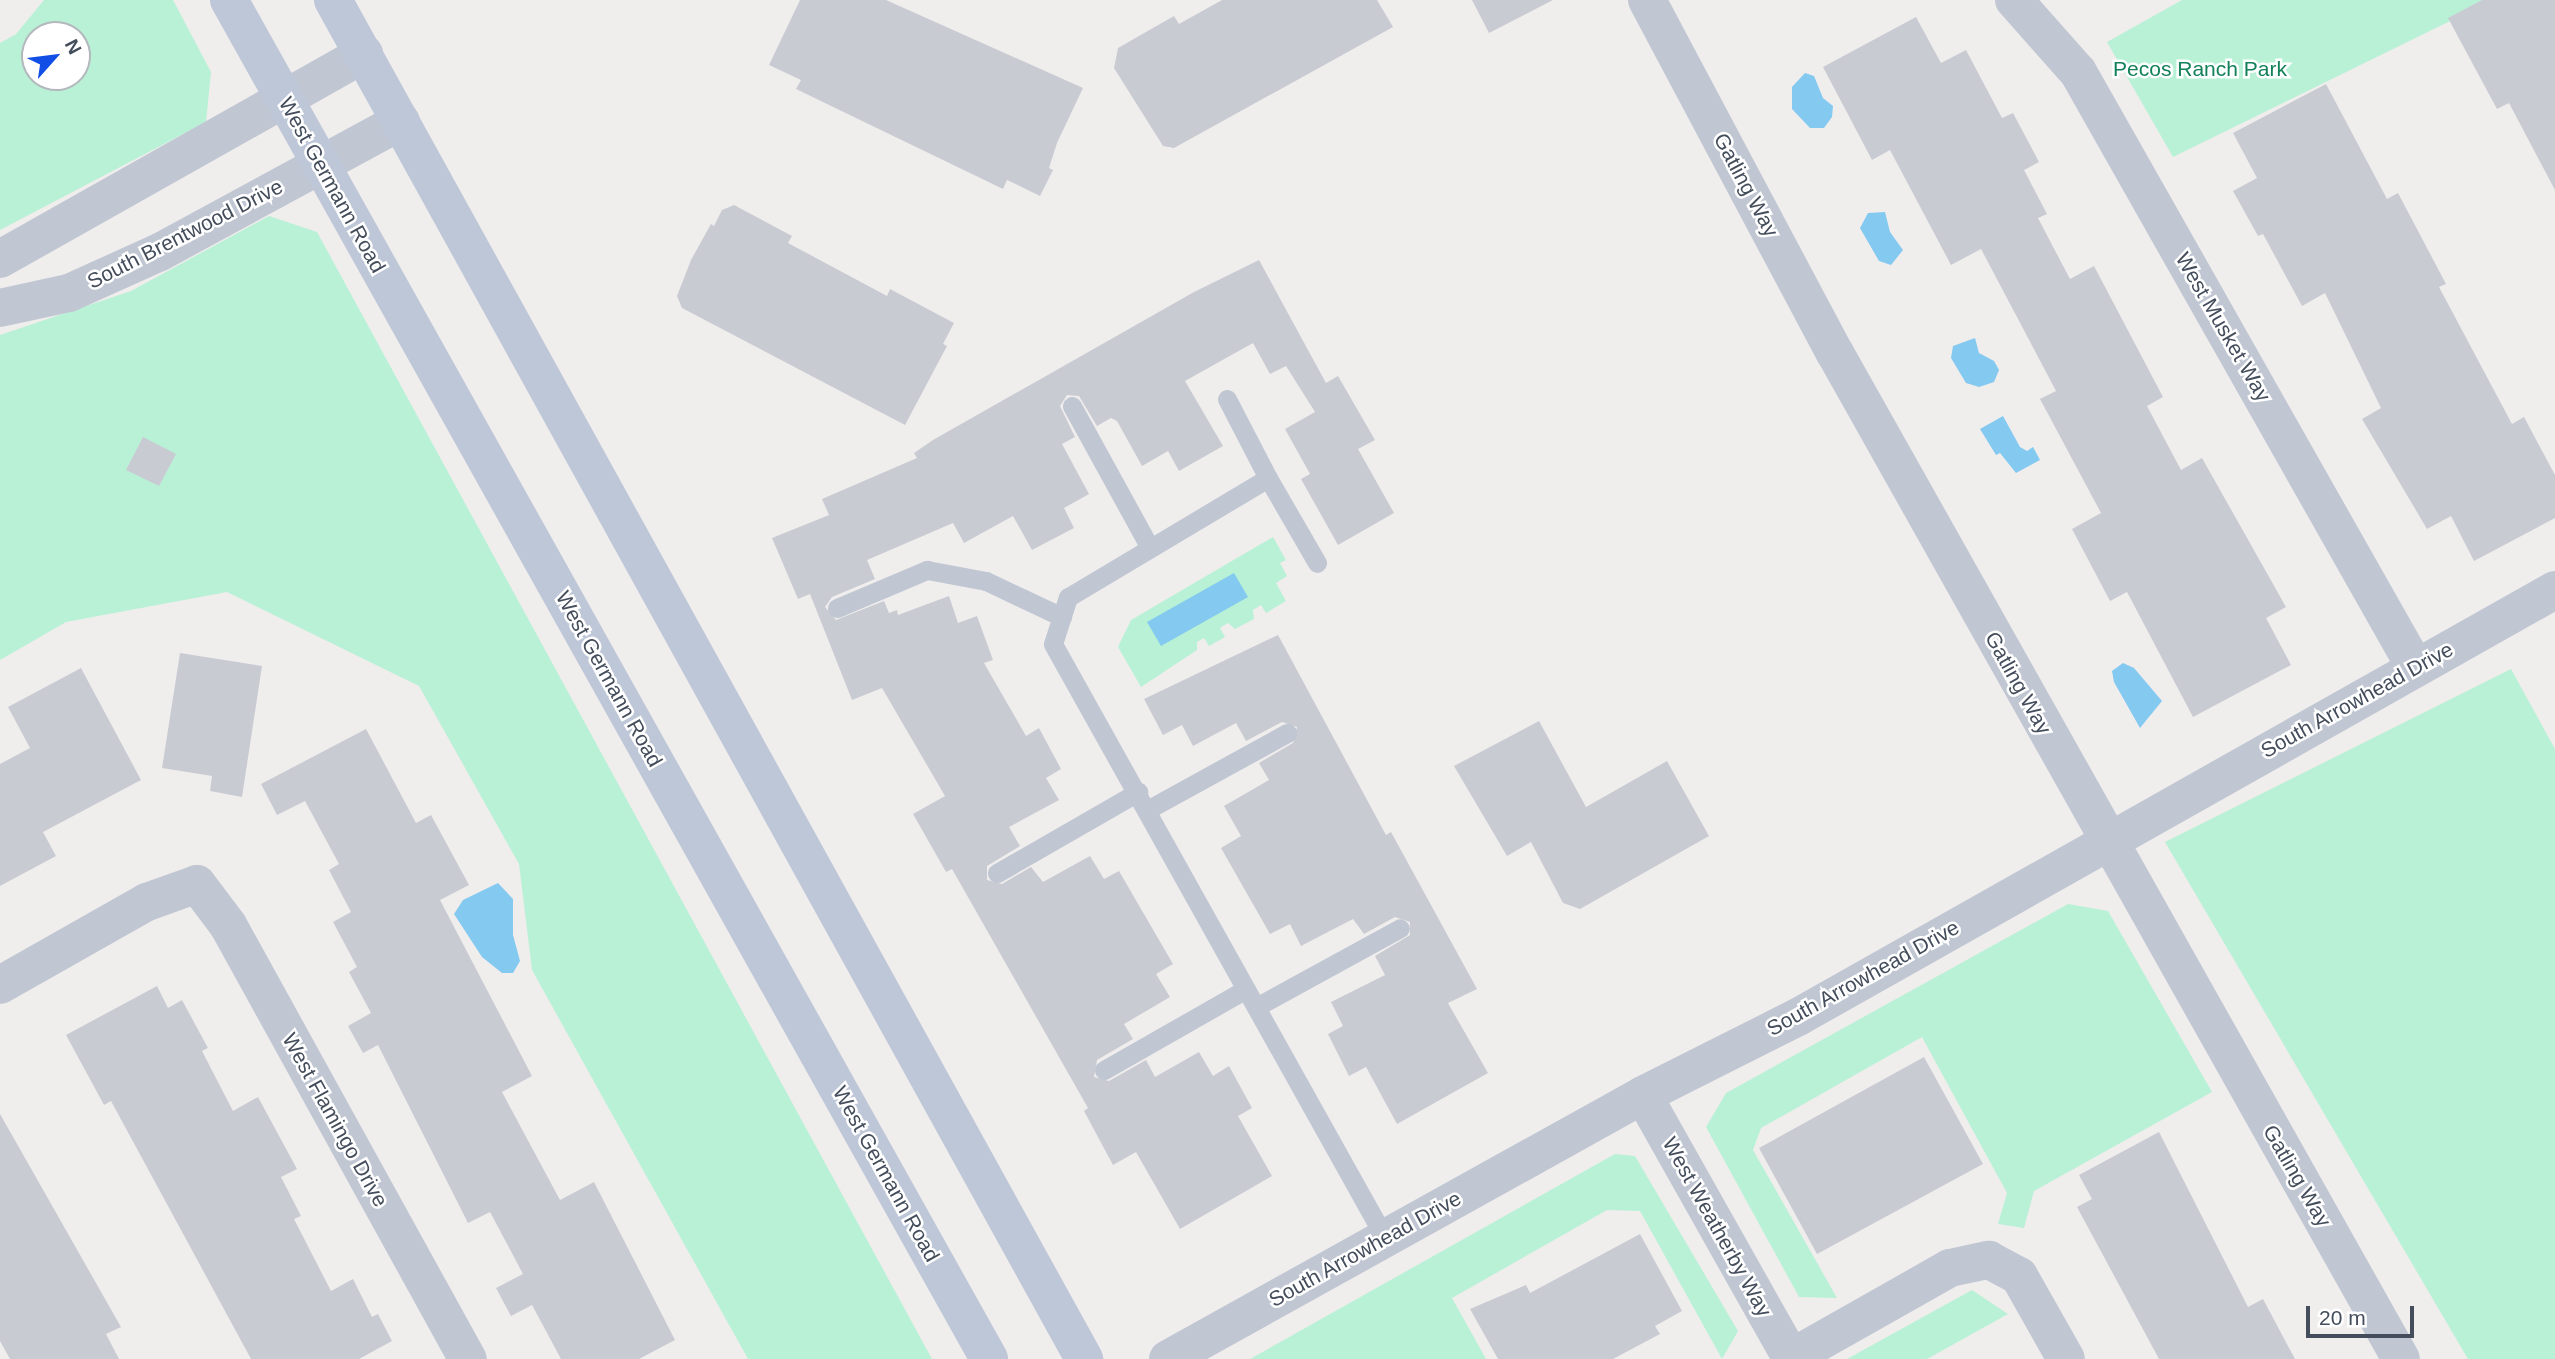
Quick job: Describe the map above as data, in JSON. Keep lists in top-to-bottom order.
{
  "streets": {
    "main road": ["West Germann Road"],
    "street": [
      "Gatling Way",
      "South Brentwood Drive",
      "West Musket Way",
      "South Arrowhead Drive",
      "West Flamingo Drive",
      "West Weatherby Way"
    ]
  },
  "crossings": [
    ["West Germann Road", "South Brentwood Drive"],
    ["Gatling Way", "South Arrowhead Drive"],
    ["West Musket Way", "South Arrowhead Drive"],
    ["South Arrowhead Drive", "West Weatherby Way"]
  ],
  "parks": ["Pecos Ranch Park"],
  "scale_bar": "20 m",
  "north": "top right"
}
